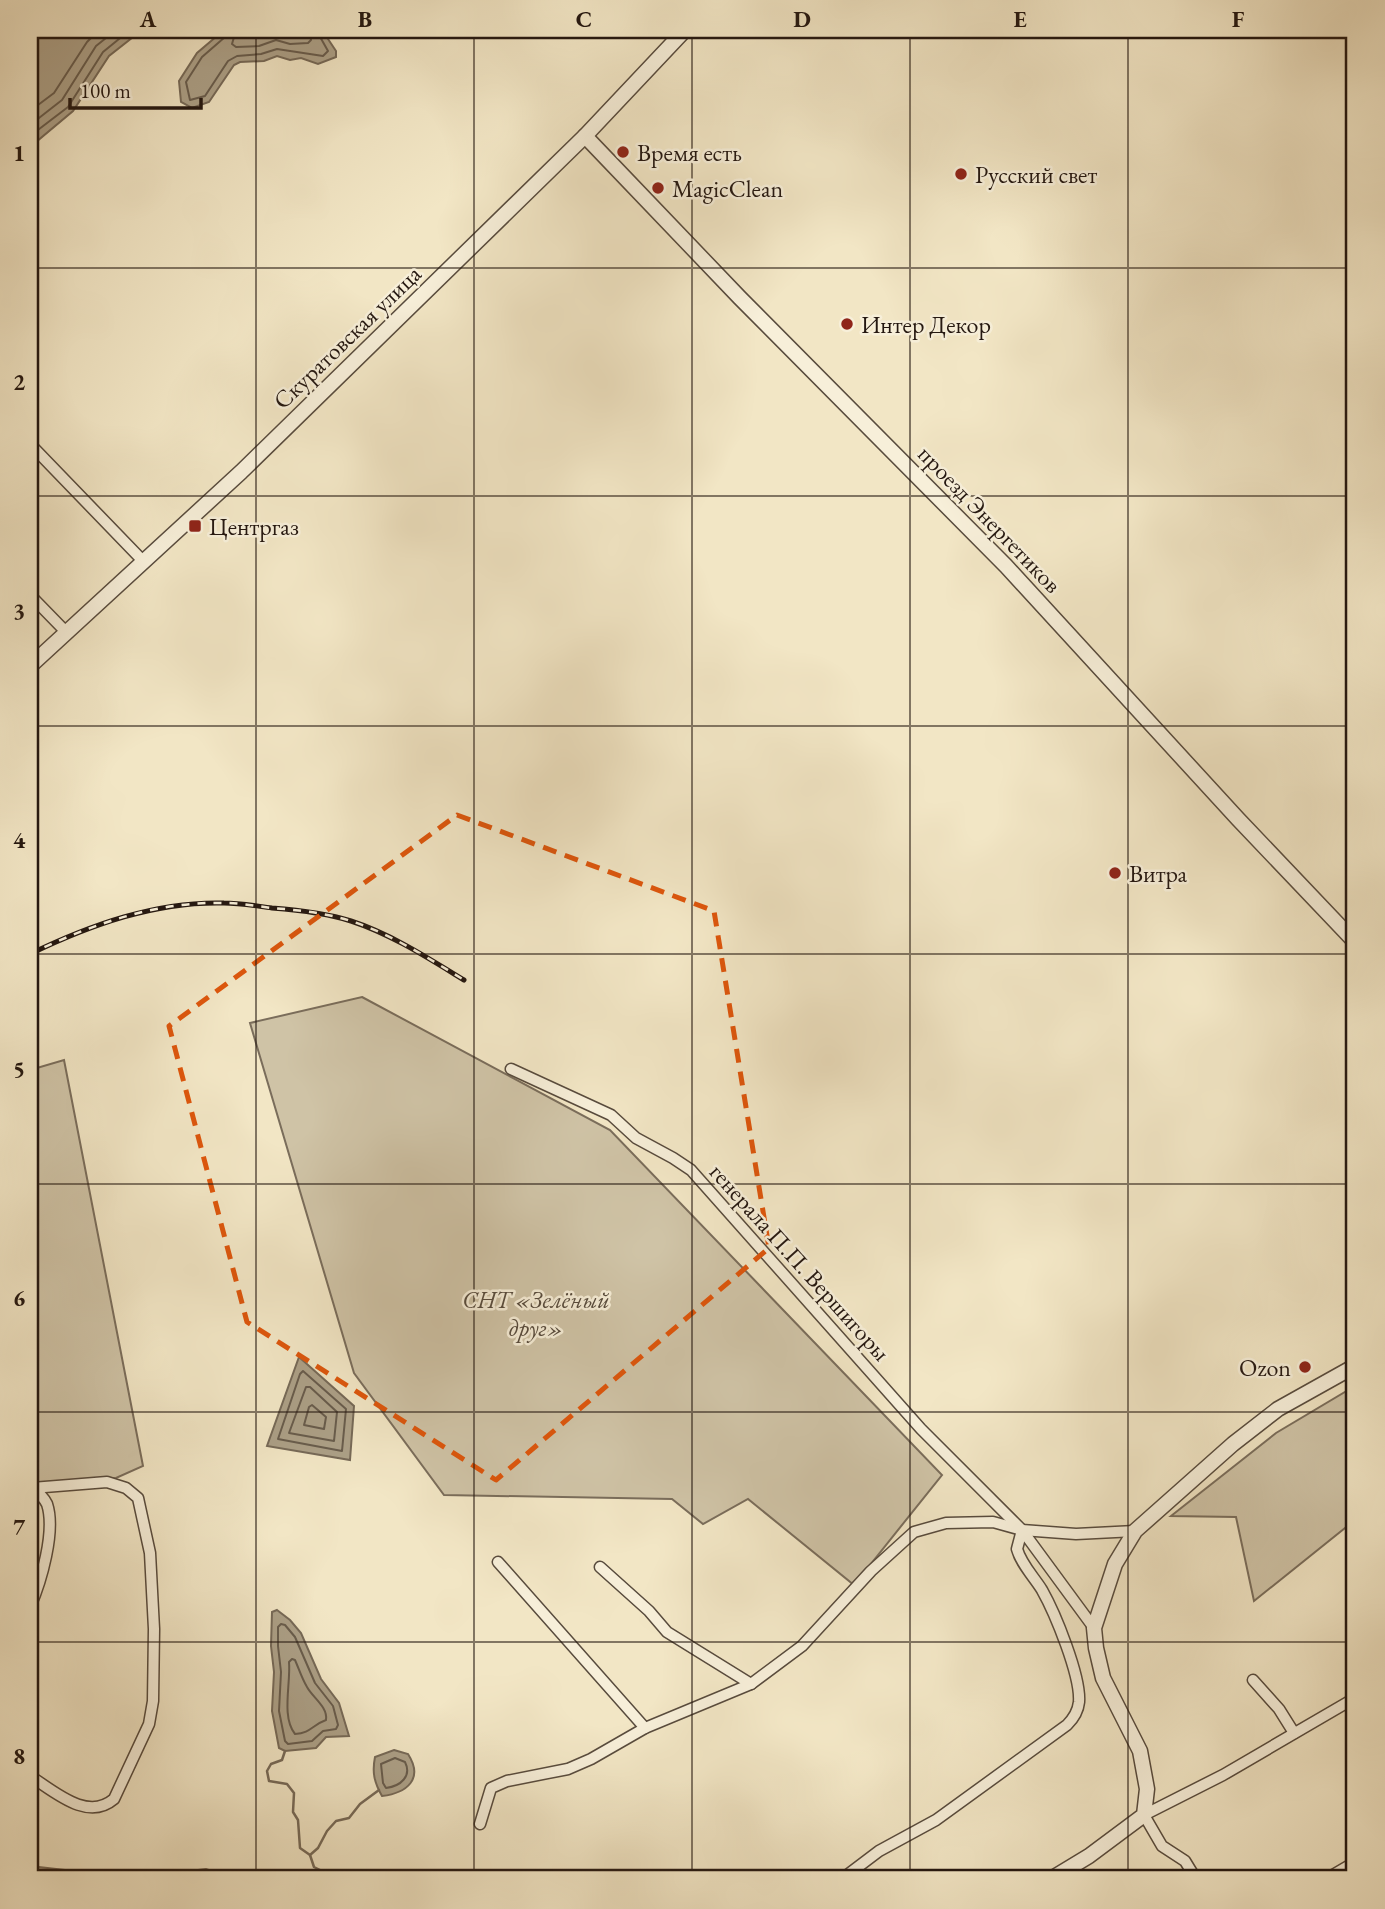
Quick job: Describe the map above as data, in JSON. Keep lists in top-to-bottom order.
{
  "streets": {
    "street": ["Скуратовская улица", "проезд Энергетиков", "генерала П.П. Вершигоры"]
  },
  "crossings": [
    ["Скуратовская улица", "проезд Энергетиков"]
  ],
  "parks": ["СНТ «Зелёный друг»"],
  "places": {
    "other": [
      "Время есть",
      "Русский свет",
      "MagicClean",
      "Интер Декор",
      "Витра",
      "Ozon"
    ],
    "transit": ["Центргаз"]
  },
  "scale_bar": "100 m",
  "grid": {
    "columns": [
      "A",
      "B",
      "C",
      "D",
      "E",
      "F"
    ],
    "rows": [
      "1",
      "2",
      "3",
      "4",
      "5",
      "6",
      "7",
      "8"
    ]
  }
}
